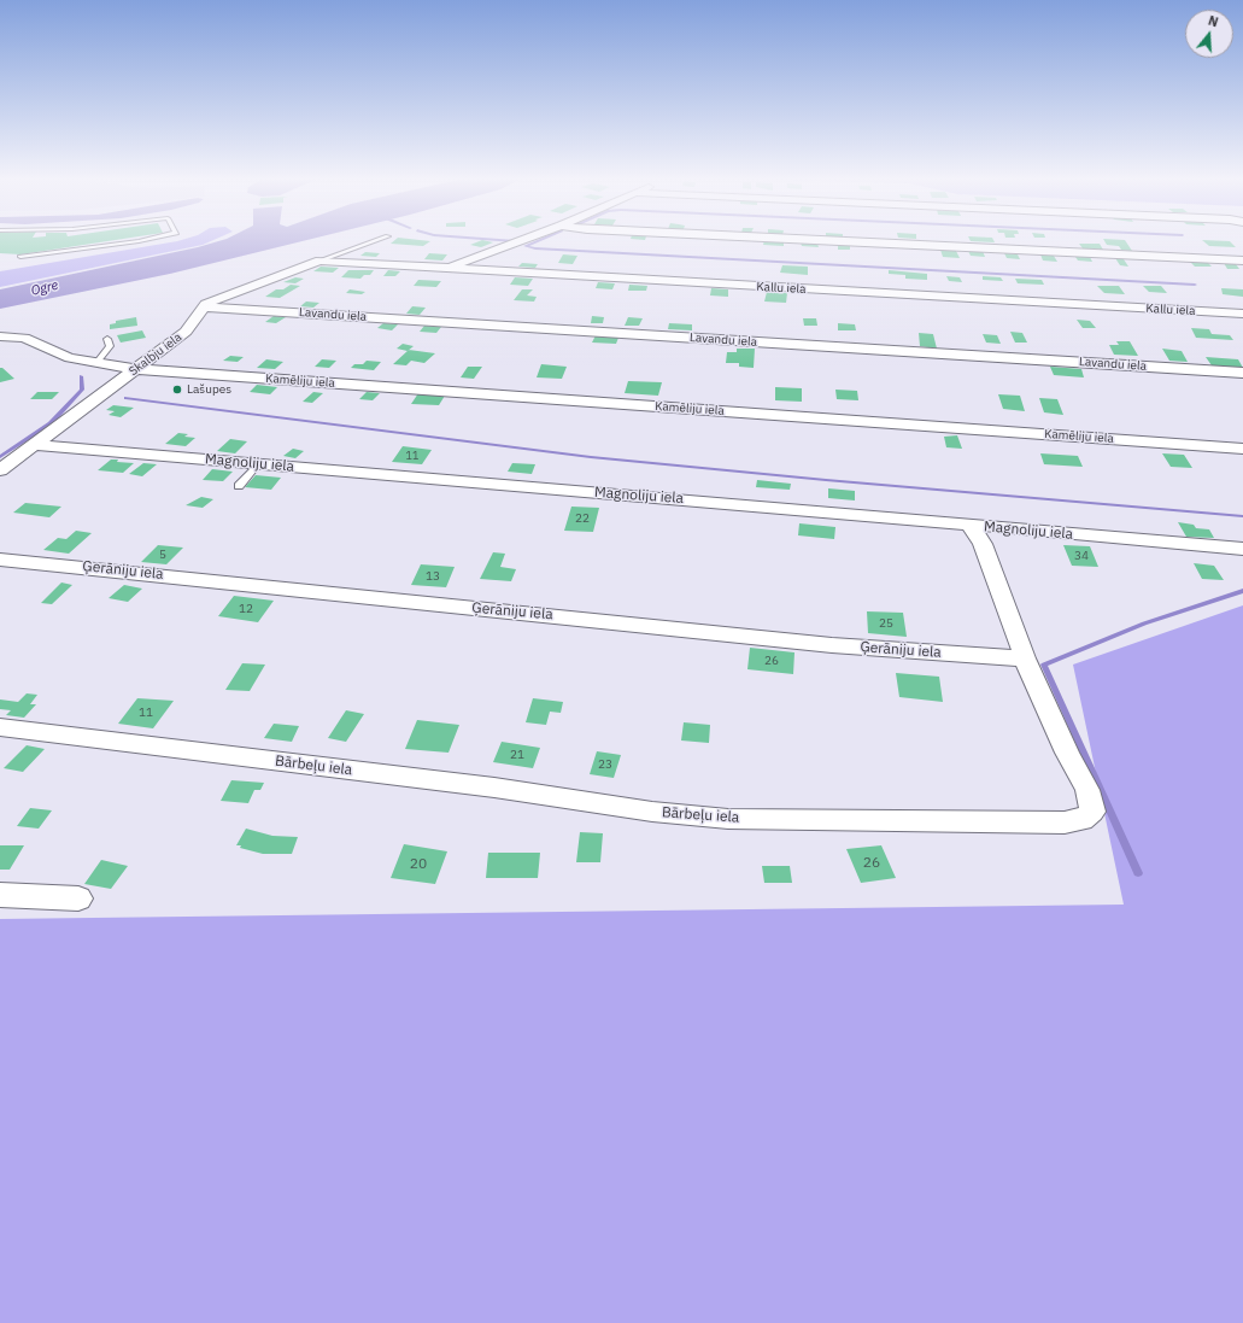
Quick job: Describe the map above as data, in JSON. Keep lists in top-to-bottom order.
{
  "streets": {
    "street": [
      "Kallu iela",
      "Lavandu iela",
      "Skalbju iela",
      "Kamēliju iela",
      "Magnoliju iela",
      "Ģerāniju iela",
      "Bārbeļu iela"
    ]
  },
  "crossings": [
    ["Lavandu iela", "Skalbju iela"],
    ["Skalbju iela", "Kamēliju iela"],
    ["Skalbju iela", "Magnoliju iela"],
    ["Magnoliju iela", "Bārbeļu iela"],
    ["Ģerāniju iela", "Bārbeļu iela"]
  ],
  "water": ["Ogre"],
  "places": ["Lašupes"],
  "house_numbers": [
    "11",
    "22",
    "5",
    "34",
    "13",
    "12",
    "25",
    "26",
    "11",
    "21",
    "23",
    "26",
    "20"
  ],
  "north": "top"
}
